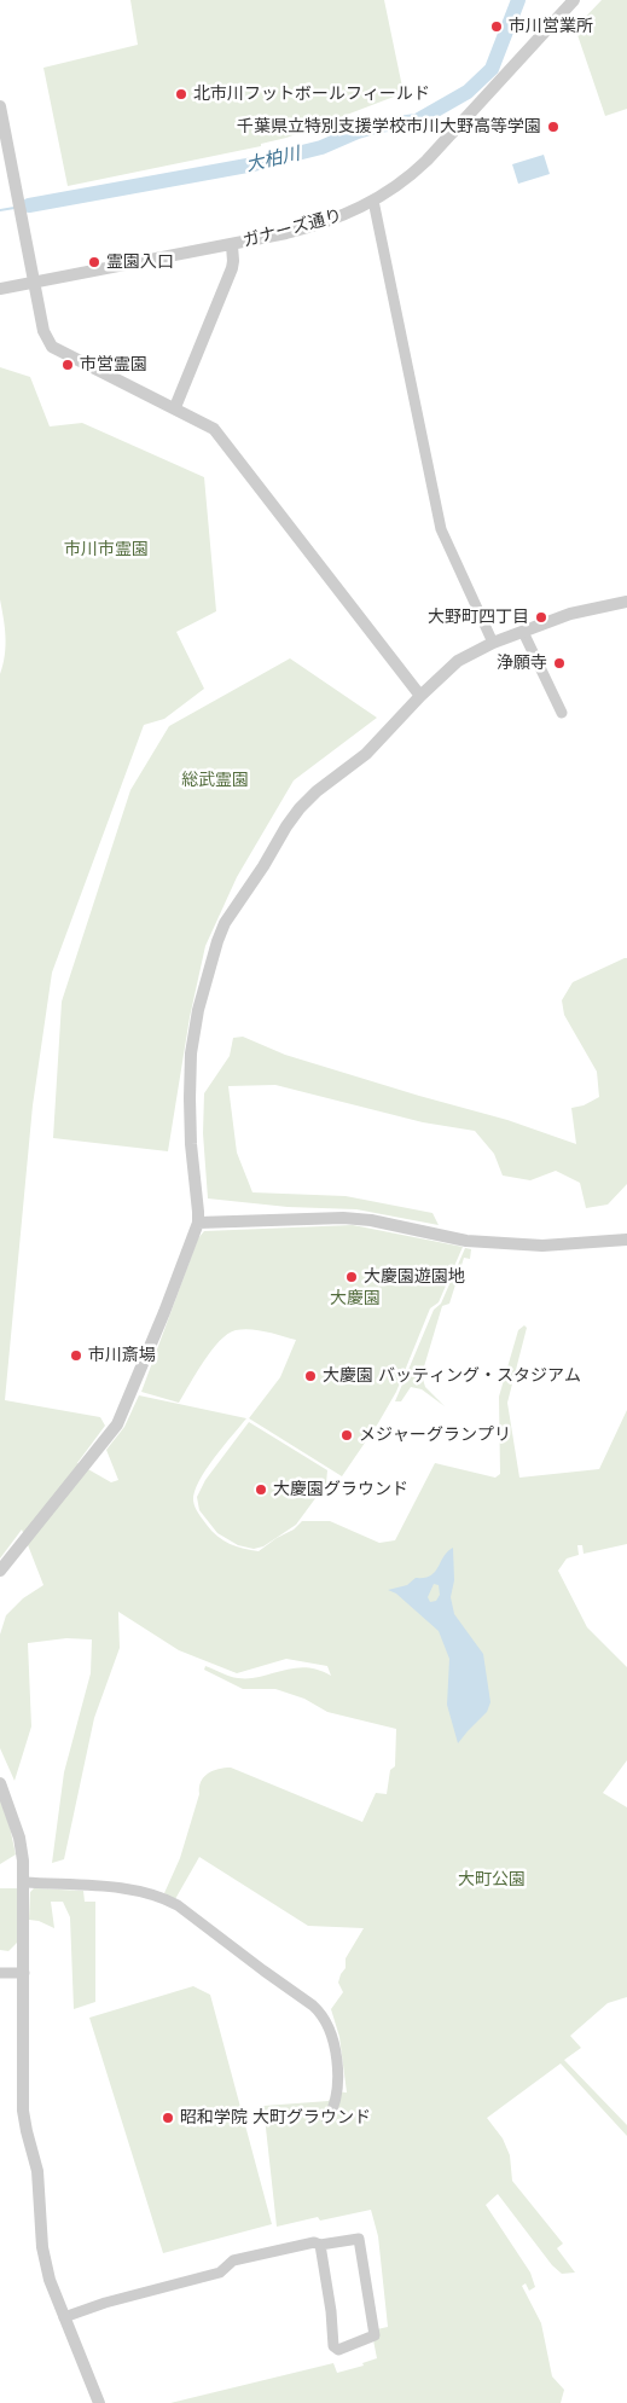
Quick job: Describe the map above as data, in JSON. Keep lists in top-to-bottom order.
{
  "streets": {
    "street": ["ガナーズ通り"]
  },
  "water": ["大柏川"],
  "parks": [
    "市川市霊園",
    "総武霊園",
    "大慶園",
    "大町公園"
  ],
  "places": [
    "市川営業所",
    "北市川フットボールフィールド",
    "千葉県立特別支援学校市川大野高等学園",
    "霊園入口",
    "市営霊園",
    "大野町四丁目",
    "浄願寺",
    "大慶園遊園地",
    "市川斎場",
    "大慶園 バッティング・スタジアム",
    "メジャーグランプリ",
    "大慶園グラウンド",
    "昭和学院 大町グラウンド"
  ]
}
